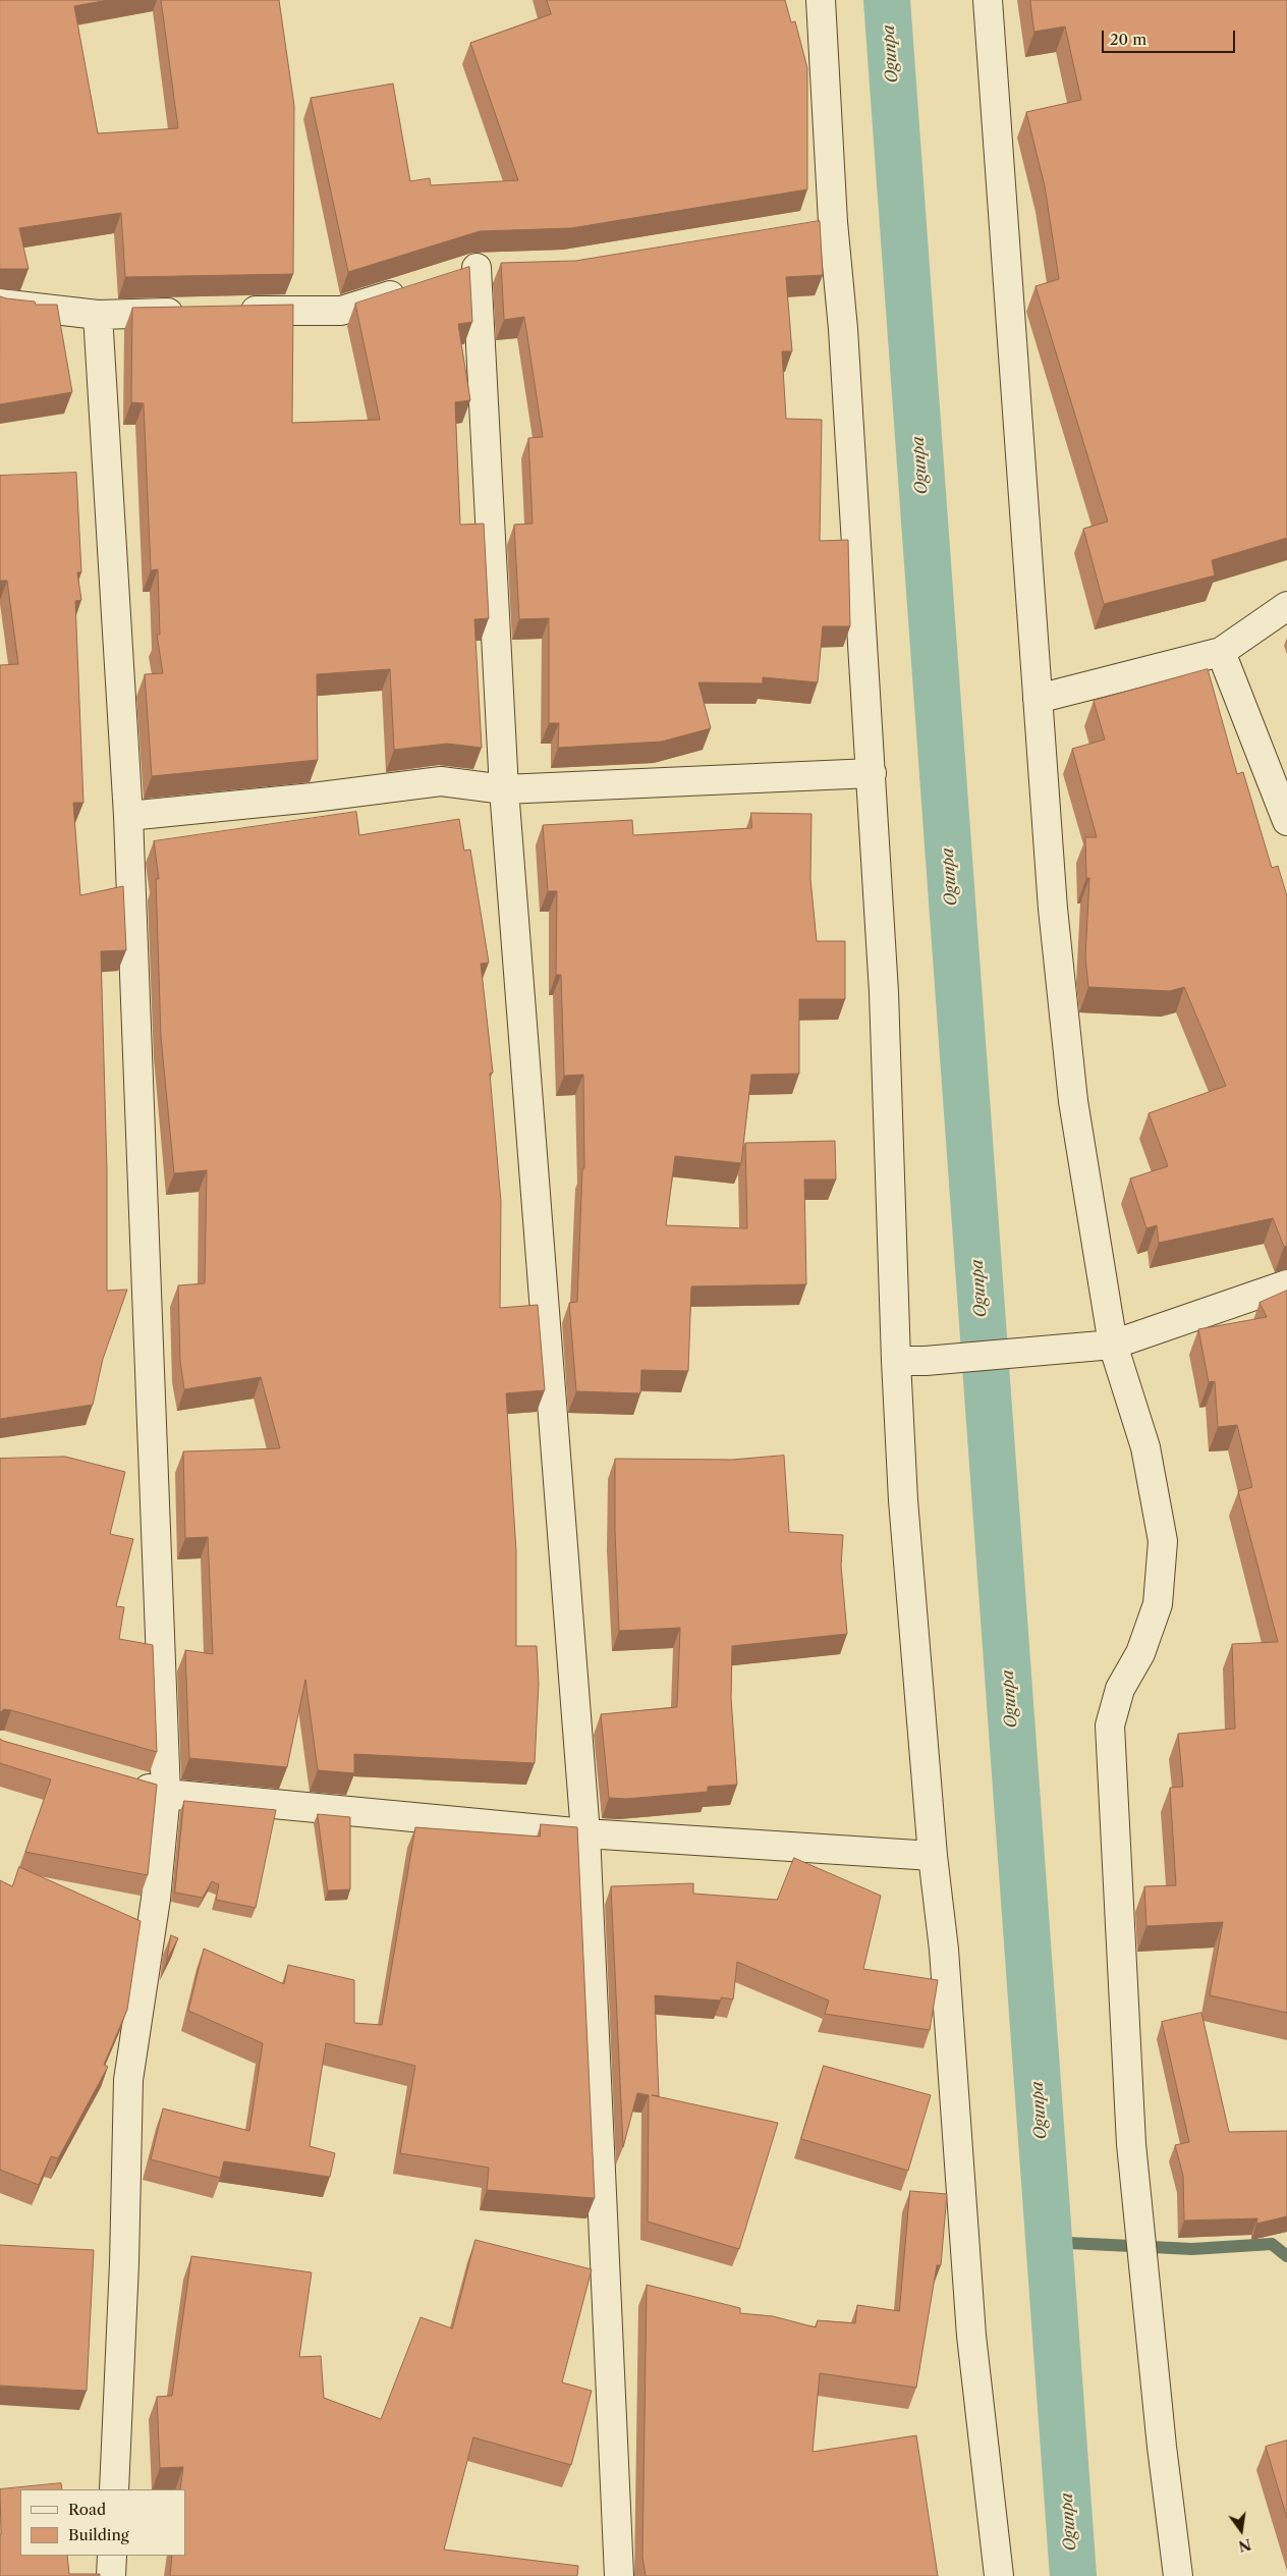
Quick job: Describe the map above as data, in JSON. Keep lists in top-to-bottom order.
{
  "water": ["Ogunpa"],
  "legend": ["Road", "Building"],
  "scale_bar": "20 m",
  "north": "bottom"
}
